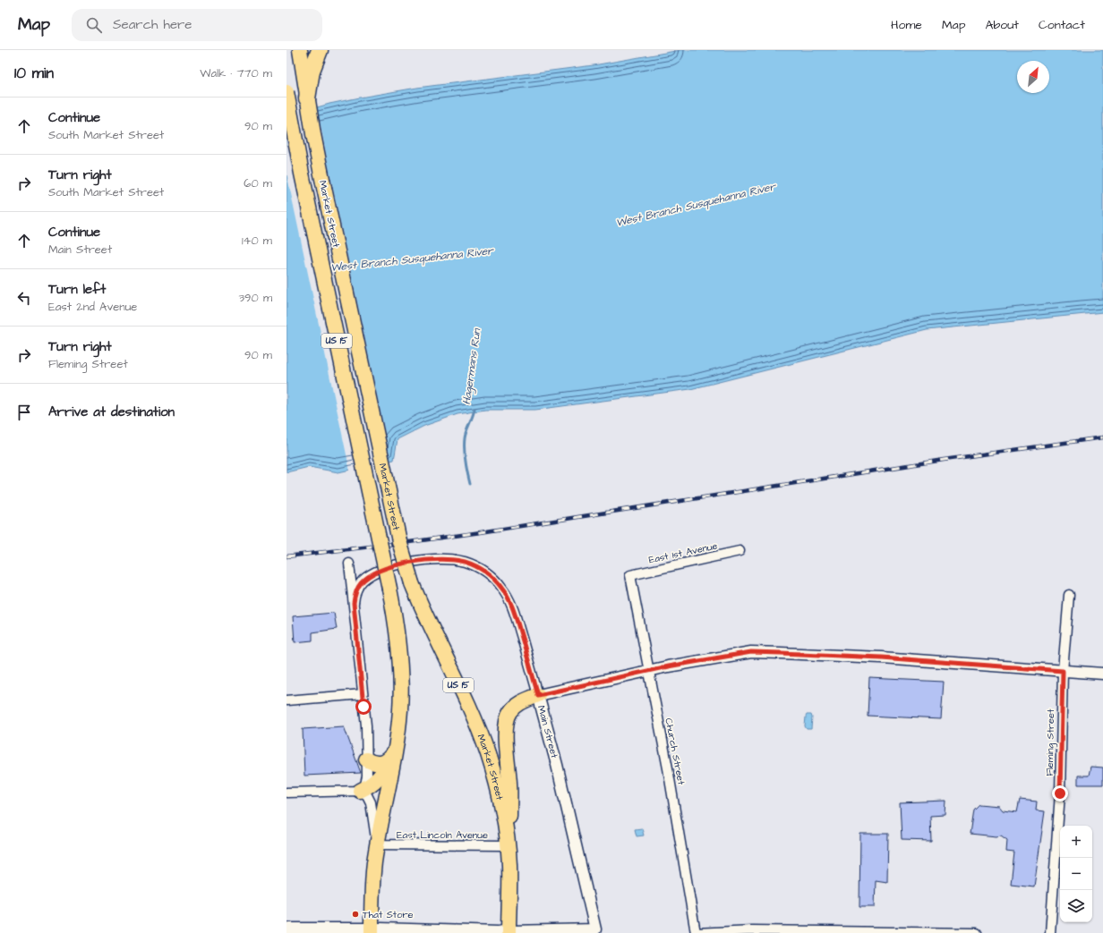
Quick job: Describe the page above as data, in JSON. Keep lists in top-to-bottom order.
{
  "streets": {
    "highway": ["Market Street", "US 15"],
    "street": [
      "East 1st Avenue",
      "Main Street",
      "Fleming Street",
      "Church Street",
      "East Lincoln Avenue"
    ]
  },
  "crossings": [
    ["Market Street", "US 15"],
    ["Market Street", "East Lincoln Avenue"],
    ["US 15", "East Lincoln Avenue"],
    ["East 1st Avenue", "Church Street"]
  ],
  "water": ["West Branch Susquehanna River", "Hagermans Run"],
  "places": ["That Store"],
  "north": "top right",
  "page": {
    "header": "Map",
    "search": "Search here",
    "nav": [
      "Home",
      "Map",
      "About",
      "Contact"
    ],
    "heading": ["10 min", "Walk · 770 m"],
    "list": [
      ["Continue", "South Market Street", "90 m"],
      ["Turn right", "South Market Street", "60 m"],
      ["Continue", "Main Street", "140 m"],
      ["Turn left", "East 2nd Avenue", "390 m"],
      ["Turn right", "Fleming Street", "90 m"],
      "Arrive at destination"
    ],
    "map_buttons": ["+", "−"]
  }
}
